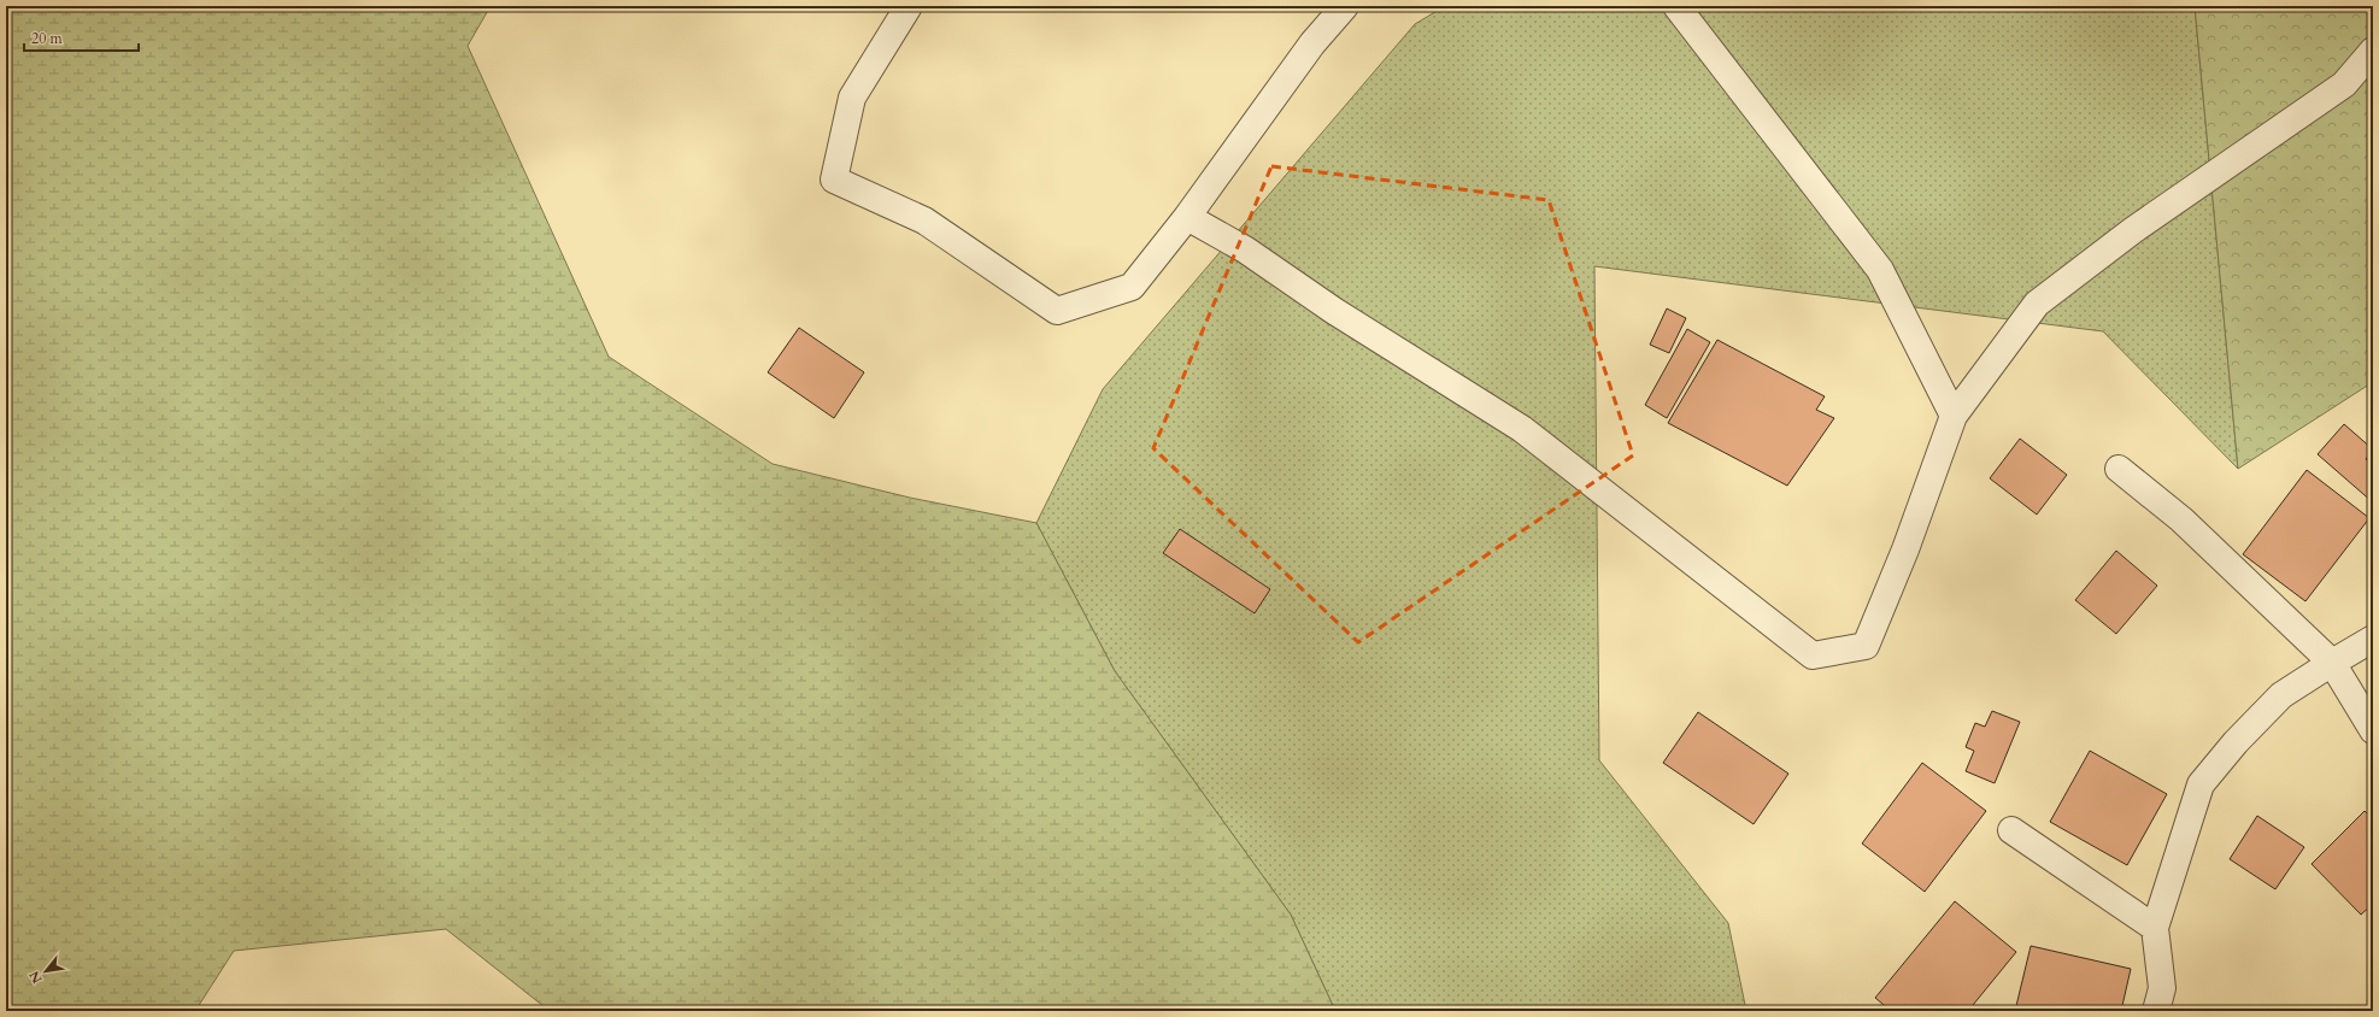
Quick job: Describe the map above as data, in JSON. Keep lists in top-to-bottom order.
{
  "scale_bar": "20 m",
  "north": "bottom left"
}
